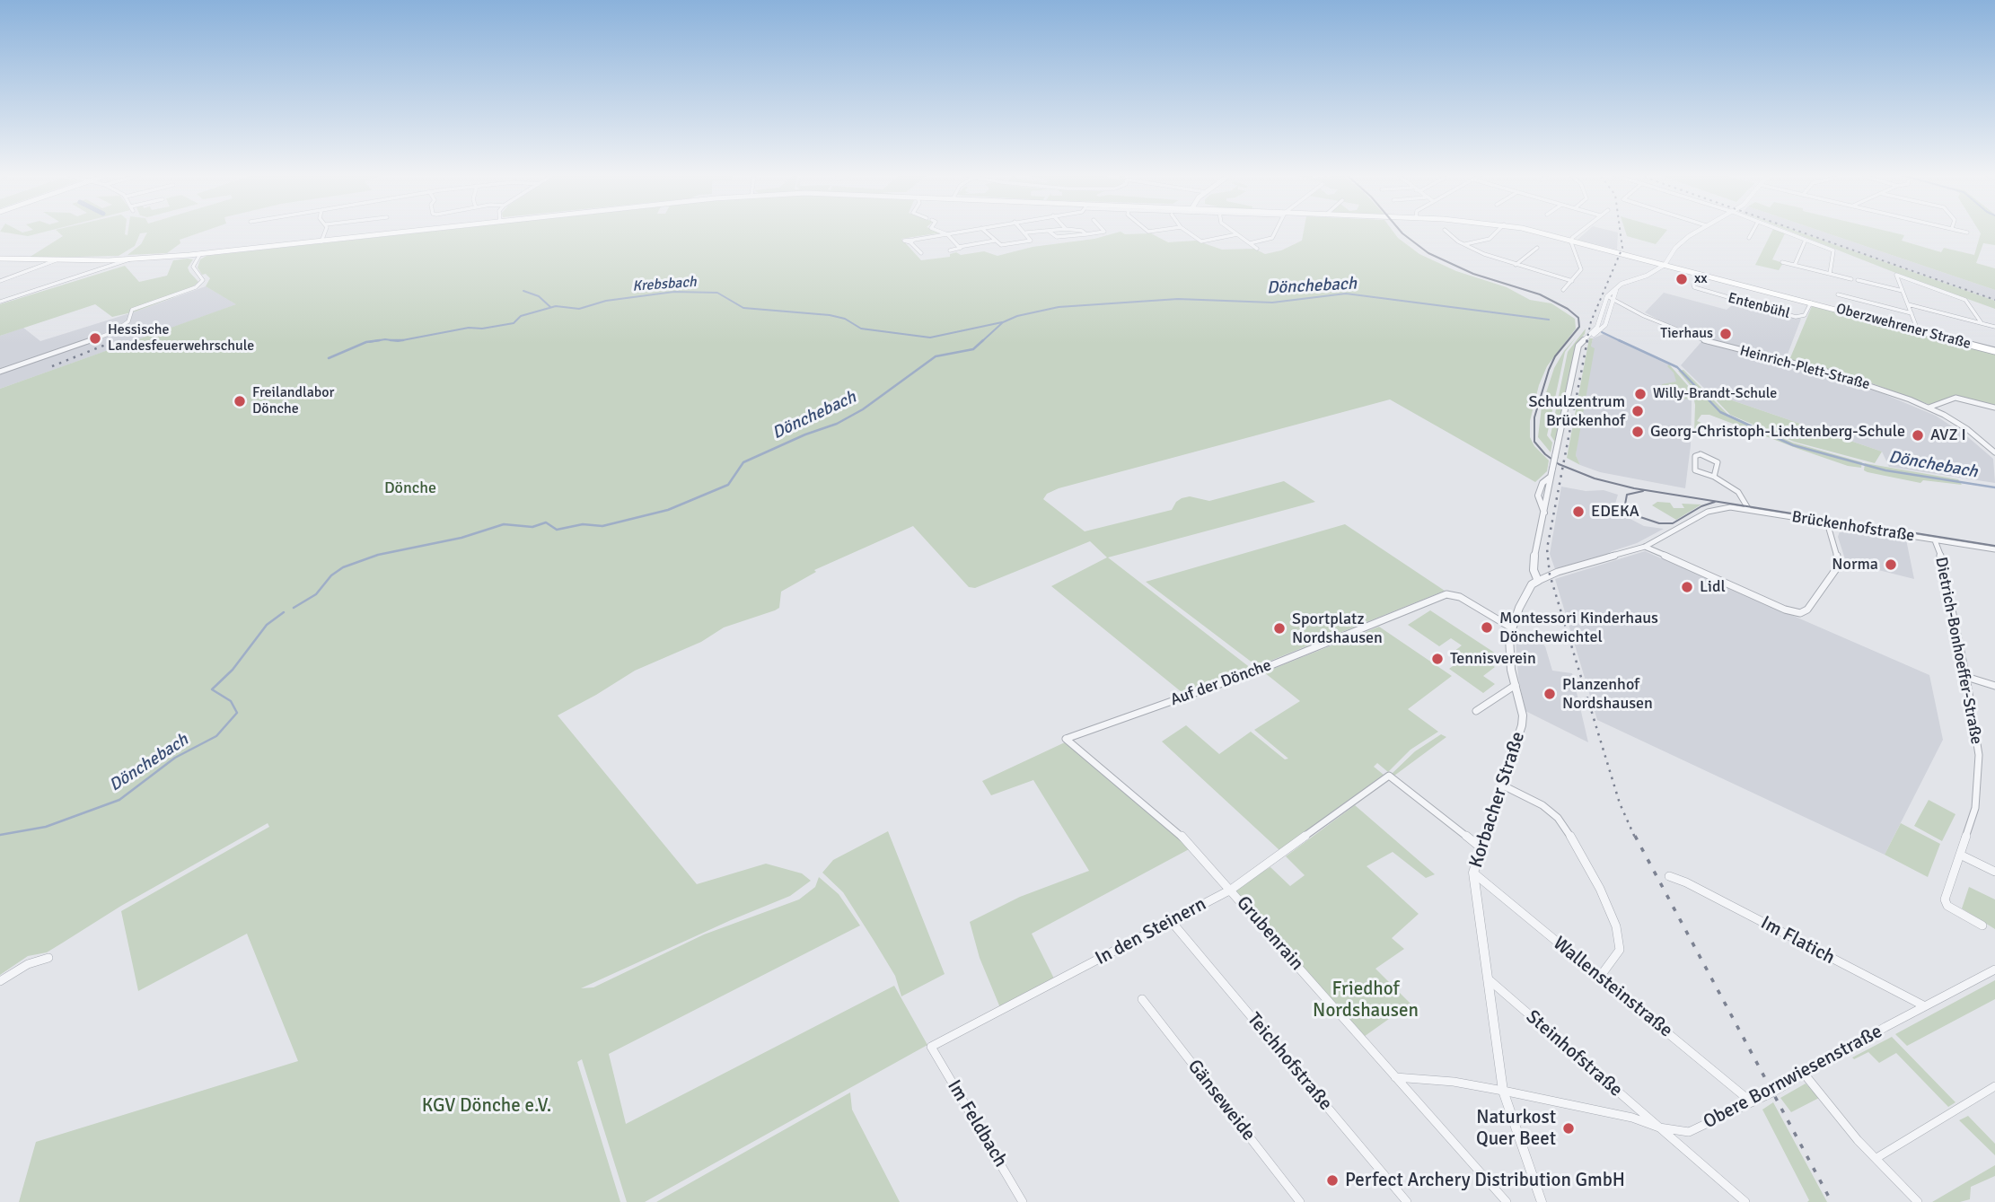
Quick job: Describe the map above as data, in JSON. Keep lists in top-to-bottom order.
{
  "streets": {
    "main road": ["Oberzwehrener Straße"],
    "street": [
      "Entenbühl",
      "Heinrich-Plett-Straße",
      "Brückenhofstraße",
      "Dietrich-Bonhoeffer-Straße",
      "Auf der Dönche",
      "Korbacher Straße",
      "In den Steinern",
      "Grubenrain",
      "Im Flatich",
      "Wallensteinstraße",
      "Steinhofstraße",
      "Teichhofstraße",
      "Obere Bornwiesenstraße",
      "Gänseweide",
      "Im Feldbach"
    ]
  },
  "crossings": [
    ["Entenbühl", "Oberzwehrener Straße"],
    ["Brückenhofstraße", "Dietrich-Bonhoeffer-Straße"],
    ["Brückenhofstraße", "Korbacher Straße"],
    ["Auf der Dönche", "Korbacher Straße"],
    ["Auf der Dönche", "Grubenrain"],
    ["Korbacher Straße", "In den Steinern"],
    ["Korbacher Straße", "Wallensteinstraße"],
    ["Korbacher Straße", "Steinhofstraße"],
    ["Korbacher Straße", "Obere Bornwiesenstraße"],
    ["In den Steinern", "Grubenrain"],
    ["In den Steinern", "Teichhofstraße"],
    ["In den Steinern", "Im Feldbach"],
    ["Grubenrain", "Obere Bornwiesenstraße"],
    ["Im Flatich", "Obere Bornwiesenstraße"],
    ["Wallensteinstraße", "Obere Bornwiesenstraße"],
    ["Steinhofstraße", "Obere Bornwiesenstraße"]
  ],
  "water": ["Krebsbach", "Dönchebach"],
  "parks": ["Dönche", "Friedhof Nordshausen", "KGV Dönche e.V."],
  "places": [
    "xx",
    "Tierhaus",
    "Hessische Landesfeuerwehrschule",
    "Willy-Brandt-Schule",
    "Freilandlabor Dönche",
    "Schulzentrum Brückenhof",
    "Georg-Christoph-Lichtenberg-Schule",
    "AVZ I",
    "EDEKA",
    "Norma",
    "Lidl",
    "Montessori Kinderhaus Dönchewichtel",
    "Sportplatz Nordshausen",
    "Tennisverein",
    "Planzenhof Nordshausen",
    "Naturkost Quer Beet",
    "Perfect Archery Distribution GmbH"
  ]
}
